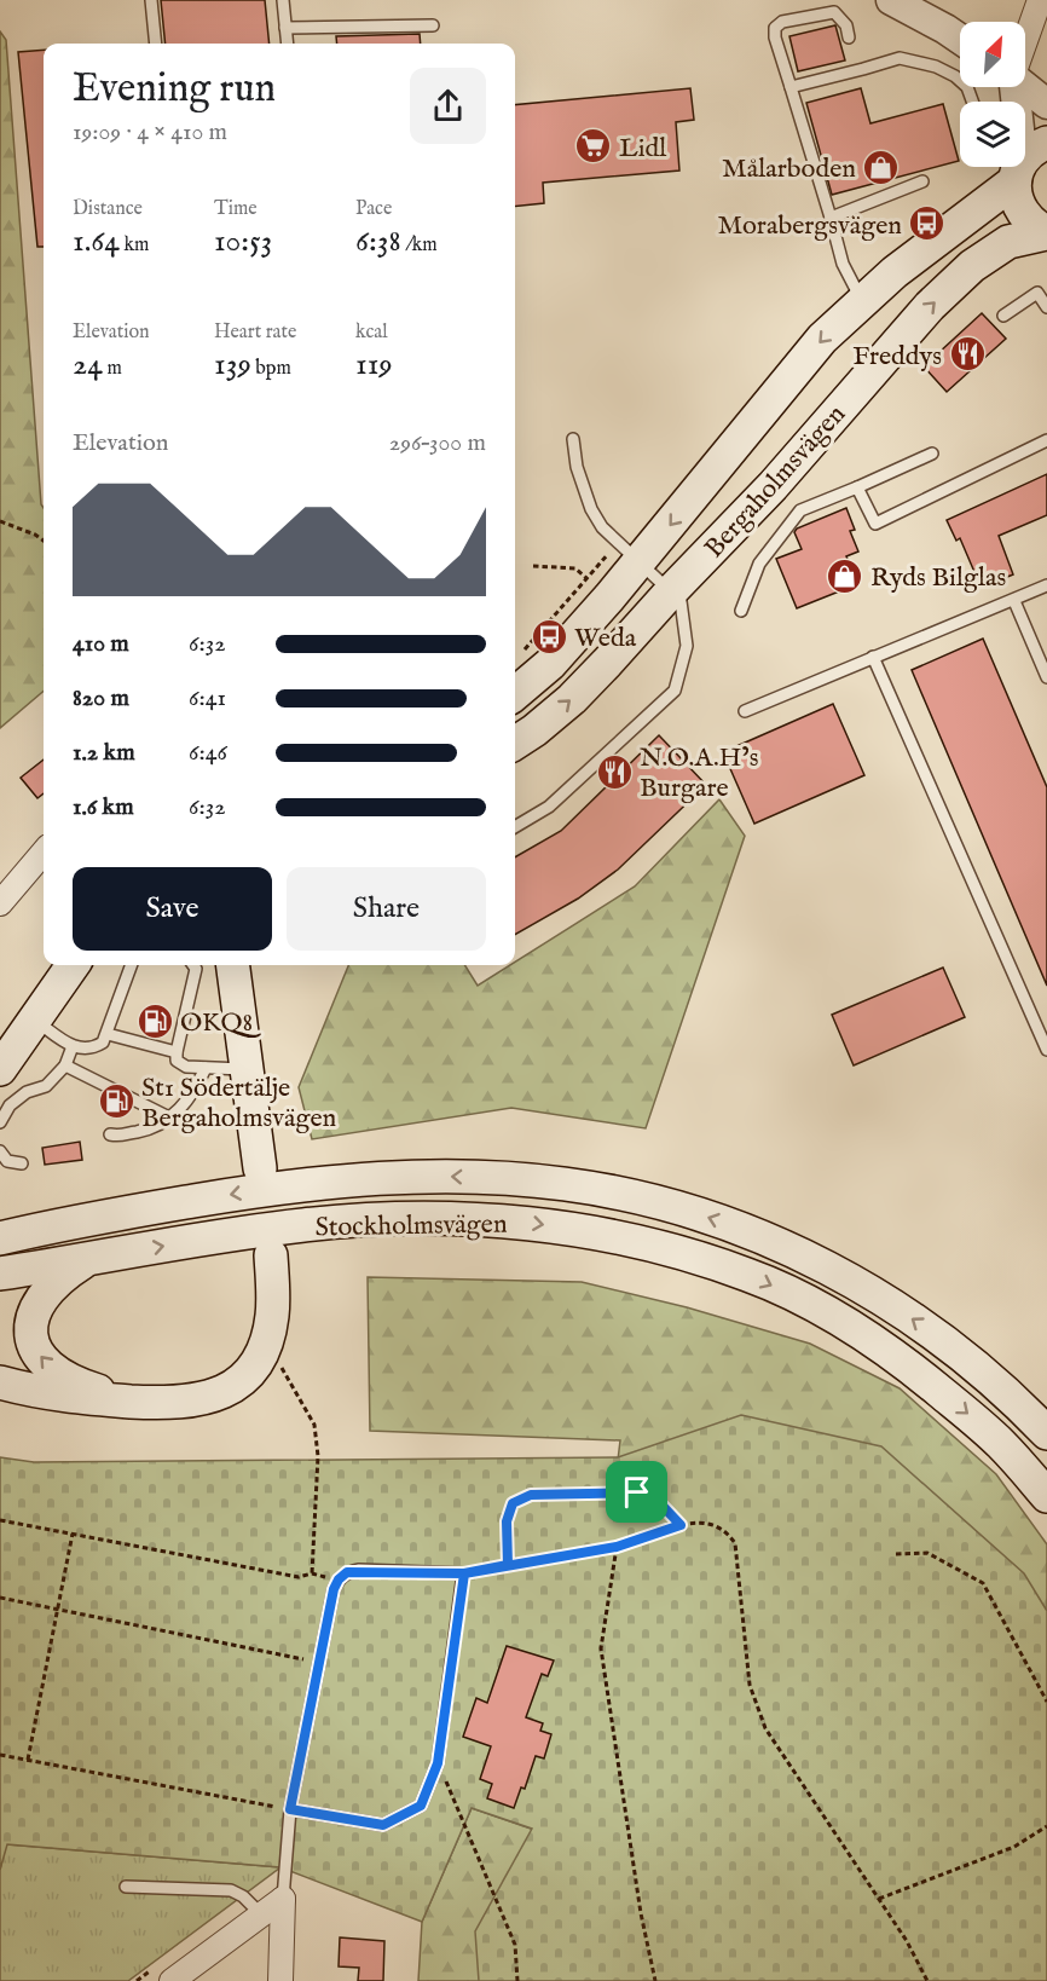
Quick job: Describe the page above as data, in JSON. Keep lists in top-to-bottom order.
{
  "streets": {
    "main road": ["Bergaholmsvägen", "Stockholmsvägen"]
  },
  "places": {
    "supermarket": ["Lidl"],
    "shop": ["Målarboden", "Ryds Bilglas"],
    "bus stop": ["Morabergsvägen", "Weda"],
    "restaurant": ["Freddys", "N.O.A.H’s Burgare"],
    "fuel station": ["OKQ8", "St1 Södertälje Bergaholmsvägen"]
  },
  "north": "top right",
  "page": {
    "heading": ["Evening run", "19:09 · 4 × 410 m"],
    "stats": [
      ["Distance", "1.64 km"],
      ["Time", "10:53"],
      ["Pace", "6:38 /km"],
      ["Elevation", "24 m"],
      ["Heart rate", "139 bpm"],
      ["kcal", "119"]
    ],
    "chart": ["Elevation", "296–300 m"],
    "list": [
      {
        "name": "410 m",
        "note": "6:32"
      },
      {
        "name": "820 m",
        "note": "6:41"
      },
      {
        "name": "1.2 km",
        "note": "6:46"
      },
      {
        "name": "1.6 km",
        "note": "6:32"
      }
    ],
    "buttons": ["Save", "Share"]
  }
}
